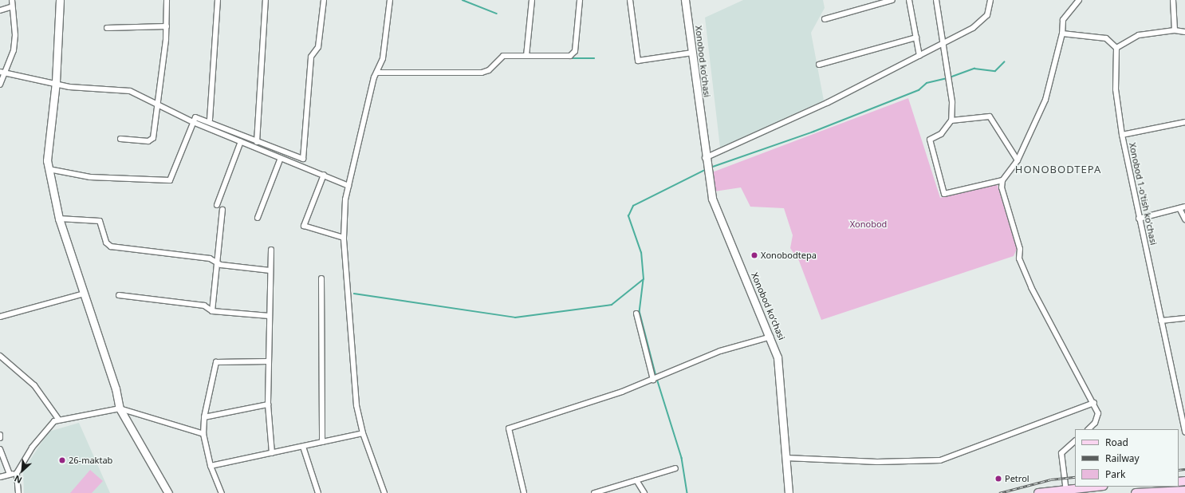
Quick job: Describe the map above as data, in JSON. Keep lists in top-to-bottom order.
{
  "streets": {
    "street": ["Xonobod koʻchasi", "Xonobod 1-o'tish ko'chasi"]
  },
  "districts": ["HONOBODTEPA"],
  "parks": ["Xonobod"],
  "places": ["Xonobodtepa", "26-maktab", "Petrol"],
  "legend": ["Road", "Railway", "Park"],
  "north": "bottom left"
}
